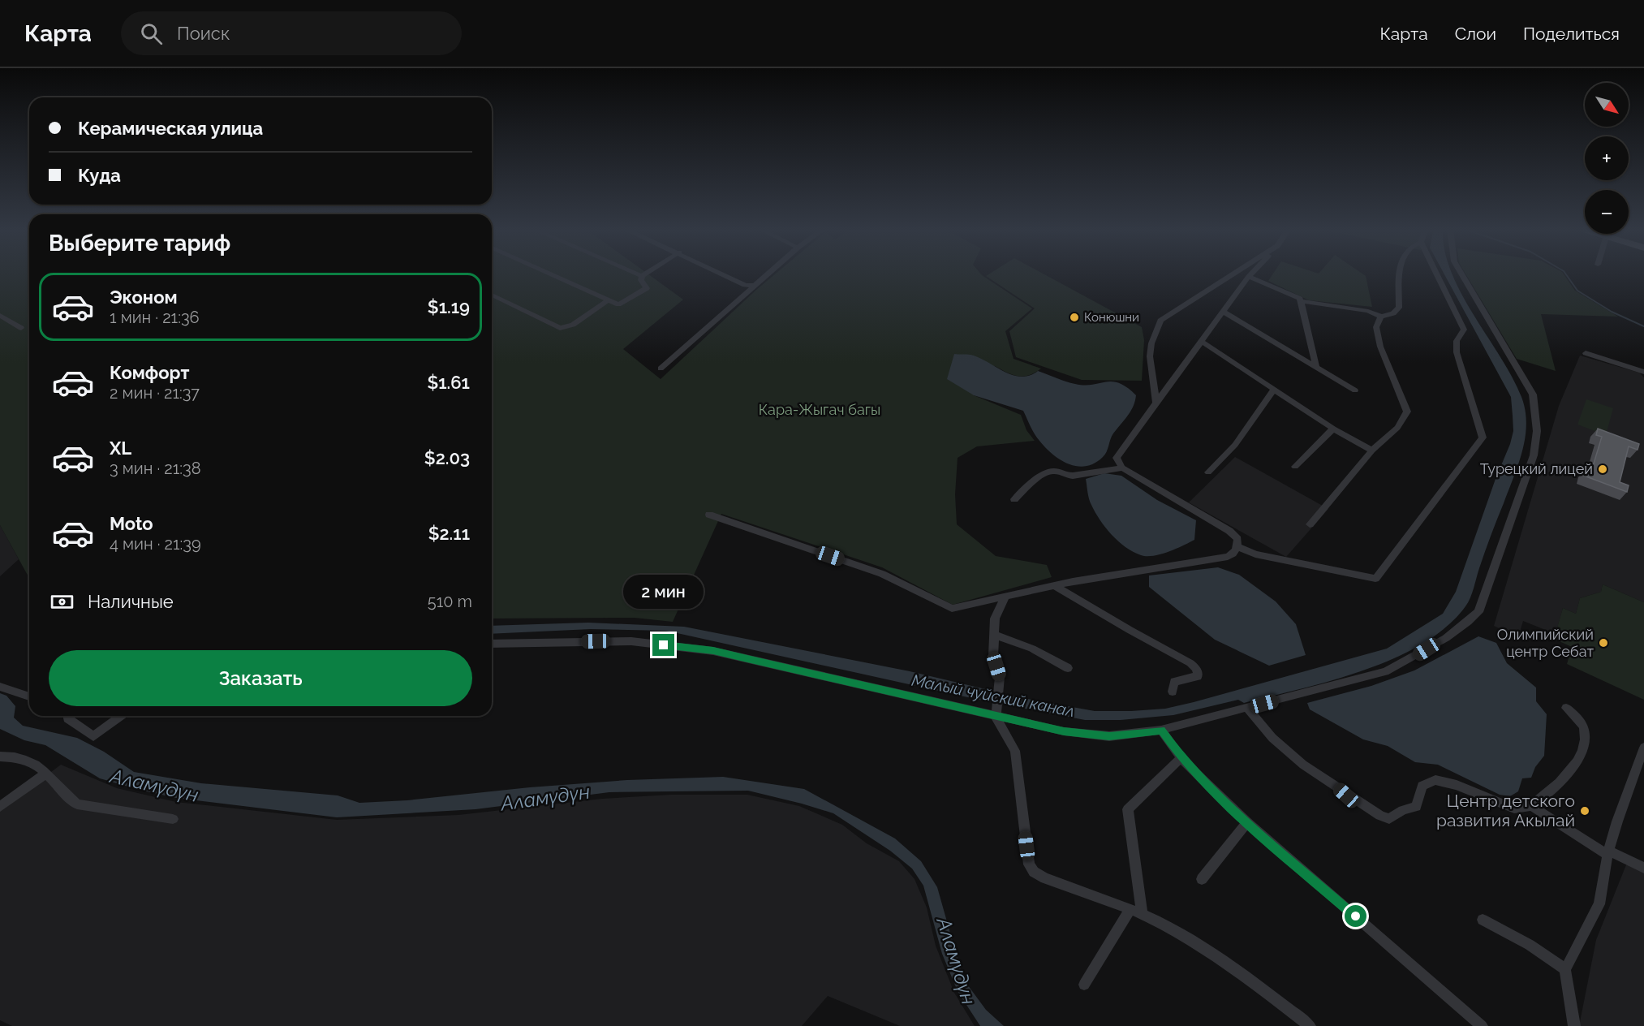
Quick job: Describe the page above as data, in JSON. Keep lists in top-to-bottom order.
{
  "water": ["Малый чуйский канал", "Аламүдүн"],
  "parks": ["Кара-Жыгач багы"],
  "places": [
    "Конюшни",
    "Турецкий лицей",
    "Олимпийский центр Себат",
    "Центр детского развития Акылай"
  ],
  "north": "bottom right",
  "page": {
    "header": "Карта",
    "search": "Поиск",
    "nav": ["Карта", "Слои", "Поделиться"],
    "map_buttons": ["+", "−"],
    "banner": ["Керамическая улица", "Куда"],
    "heading": "Выберите тариф",
    "list": [
      {
        "name": "Эконом",
        "note": "1 мин · 21:36",
        "value": "$1.19"
      },
      {
        "name": "Комфорт",
        "note": "2 мин · 21:37",
        "value": "$1.61"
      },
      {
        "name": "XL",
        "note": "3 мин · 21:38",
        "value": "$2.03"
      },
      {
        "name": "Moto",
        "note": "4 мин · 21:39",
        "value": "$2.11"
      }
    ],
    "bubble": "2 мин",
    "pay": ["Наличные", "510 m"],
    "buttons": "Заказать"
  }
}
